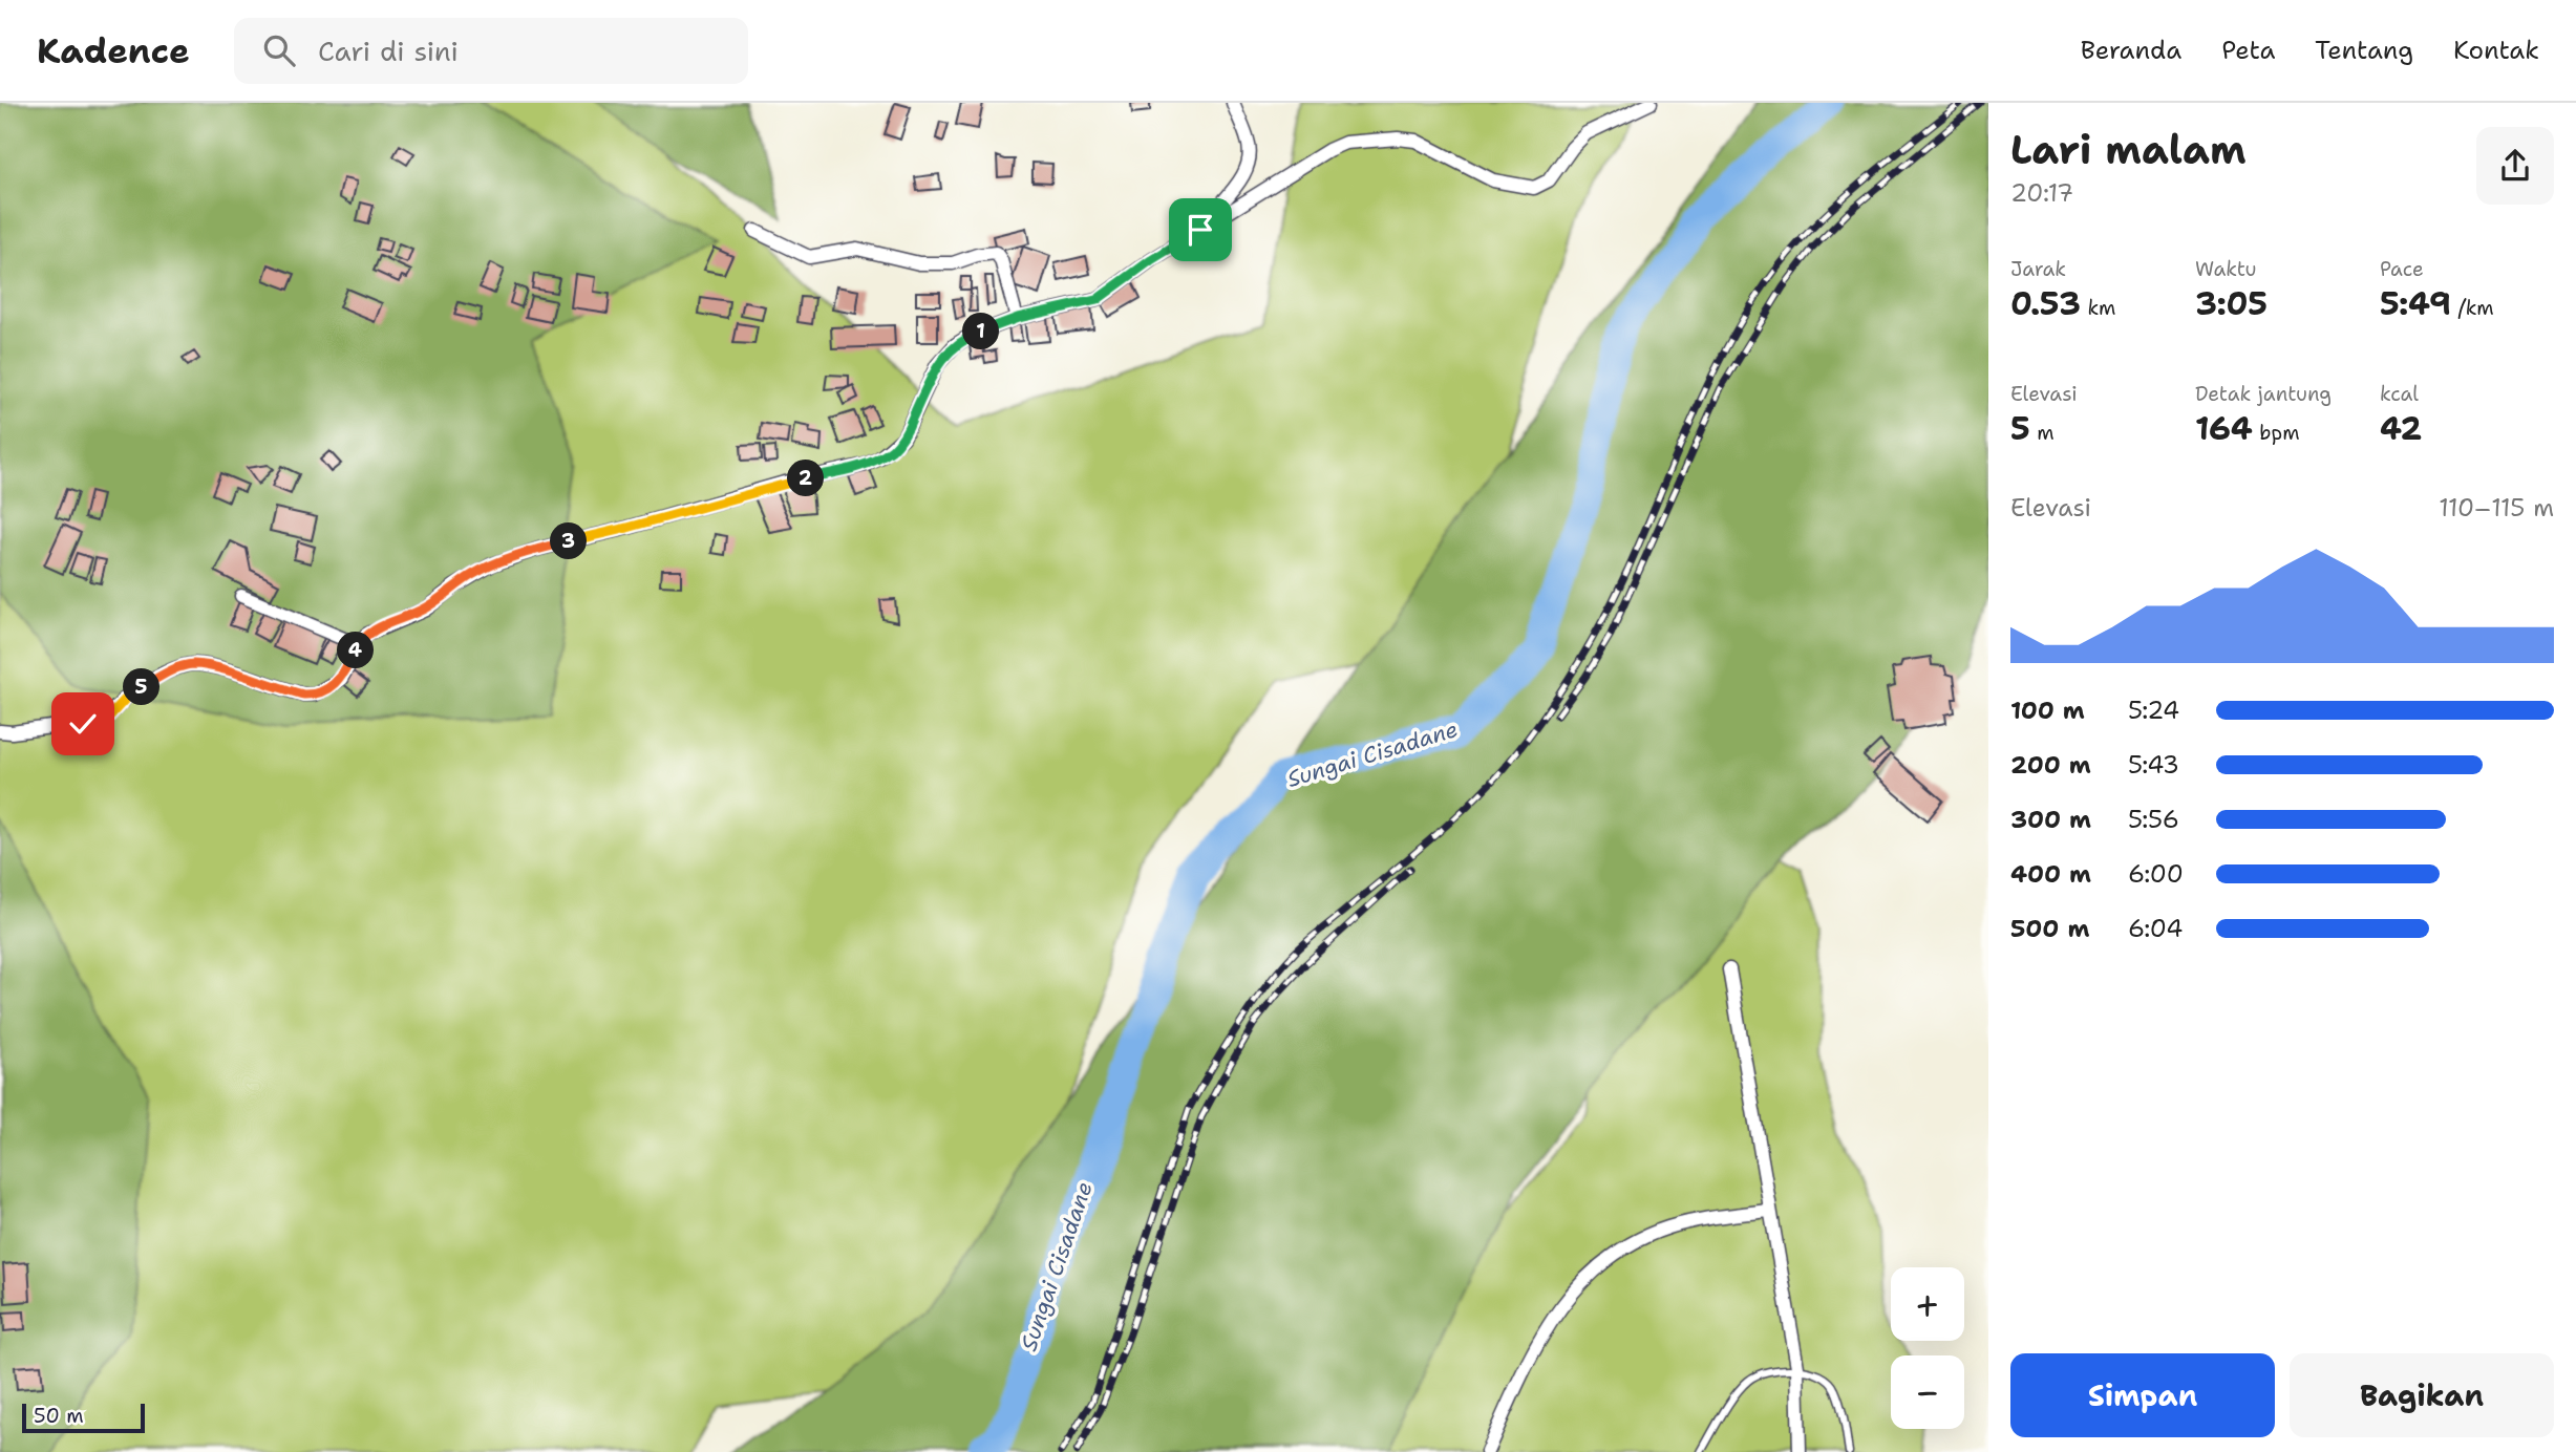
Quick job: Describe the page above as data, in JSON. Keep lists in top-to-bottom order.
{
  "water": ["Sungai Cisadane"],
  "scale_bar": "50 m",
  "page": {
    "header": "Kadence",
    "search": "Cari di sini",
    "nav": [
      "Beranda",
      "Peta",
      "Tentang",
      "Kontak"
    ],
    "heading": ["Lari malam", "20:17"],
    "stats": [
      ["Jarak", "0.53 km"],
      ["Waktu", "3:05"],
      ["Pace", "5:49 /km"],
      ["Elevasi", "5 m"],
      ["Detak jantung", "164 bpm"],
      ["kcal", "42"]
    ],
    "pins": [
      "1",
      "2",
      "3",
      "4",
      "5"
    ],
    "chart": ["Elevasi", "110–115 m"],
    "list": [
      {
        "name": "100 m",
        "note": "5:24"
      },
      {
        "name": "200 m",
        "note": "5:43"
      },
      {
        "name": "300 m",
        "note": "5:56"
      },
      {
        "name": "400 m",
        "note": "6:00"
      },
      {
        "name": "500 m",
        "note": "6:04"
      }
    ],
    "map_buttons": ["+", "−"],
    "buttons": ["Simpan", "Bagikan"],
    "scale": "50 m"
  }
}
